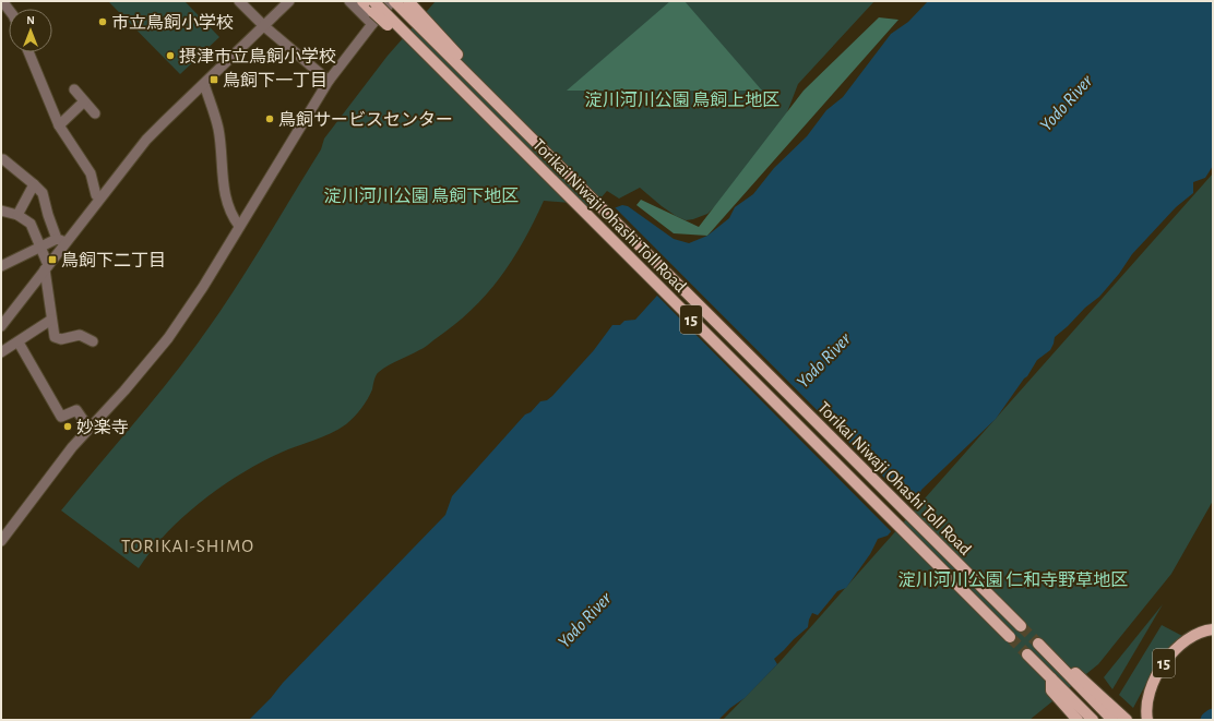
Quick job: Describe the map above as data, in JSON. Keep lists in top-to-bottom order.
{
  "streets": {
    "main road": ["Torikai Niwaji Ohashi Toll Road", "15"]
  },
  "districts": ["TORIKAI-SHIMO"],
  "water": ["Yodo River"],
  "parks": ["淀川河川公園 鳥飼上地区", "淀川河川公園 鳥飼下地区", "淀川河川公園 仁和寺野草地区"],
  "places": {
    "other": [
      "市立鳥飼小学校",
      "摂津市立鳥飼小学校",
      "鳥飼サービスセンター",
      "妙楽寺"
    ],
    "transit": ["鳥飼下一丁目", "鳥飼下二丁目"]
  },
  "north": "top"
}
